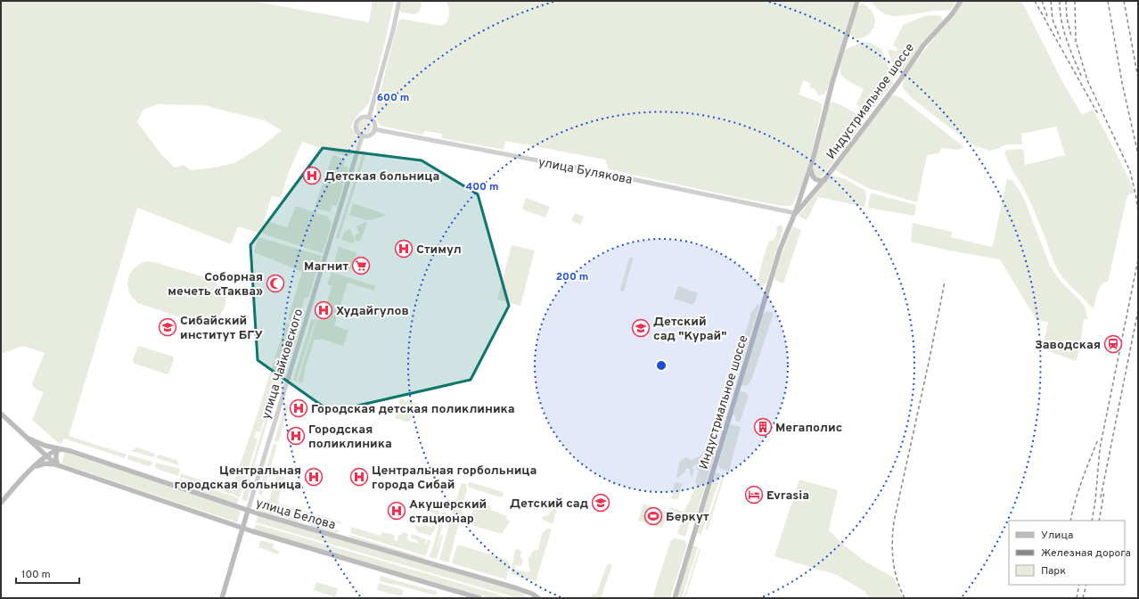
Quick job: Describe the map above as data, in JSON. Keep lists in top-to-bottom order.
{
  "streets": {
    "main road": ["Индустриальное шоссе", "улица Чайковского", "улица Белова"],
    "street": ["улица Булякова"]
  },
  "crossings": [
    ["Индустриальное шоссе", "улица Булякова"],
    ["улица Булякова", "улица Чайковского"],
    ["улица Чайковского", "улица Белова"]
  ],
  "places": {
    "hospital": [
      "Детская больница",
      "Стимул",
      "Худайгулов",
      "Городская детская поликлиника",
      "Городская поликлиника",
      "Центральная городская больница",
      "Центральная горбольница города Сибай",
      "Акушерский стационар"
    ],
    "supermarket": ["Магнит"],
    "mosque": ["Соборная мечеть «Таква»"],
    "school or university": ["Сибайский институт БГУ", "Детский сад \"Курай\"", "Детский сад"],
    "station": ["Заводская"],
    "building": ["Мегаполис"],
    "hotel": ["Evrasia"],
    "sports": ["Беркут"]
  },
  "legend": ["Улица", "Железная дорога", "Парк"],
  "scale_bar": "100 m",
  "rings": ["600 m", "400 m", "200 m"]
}
